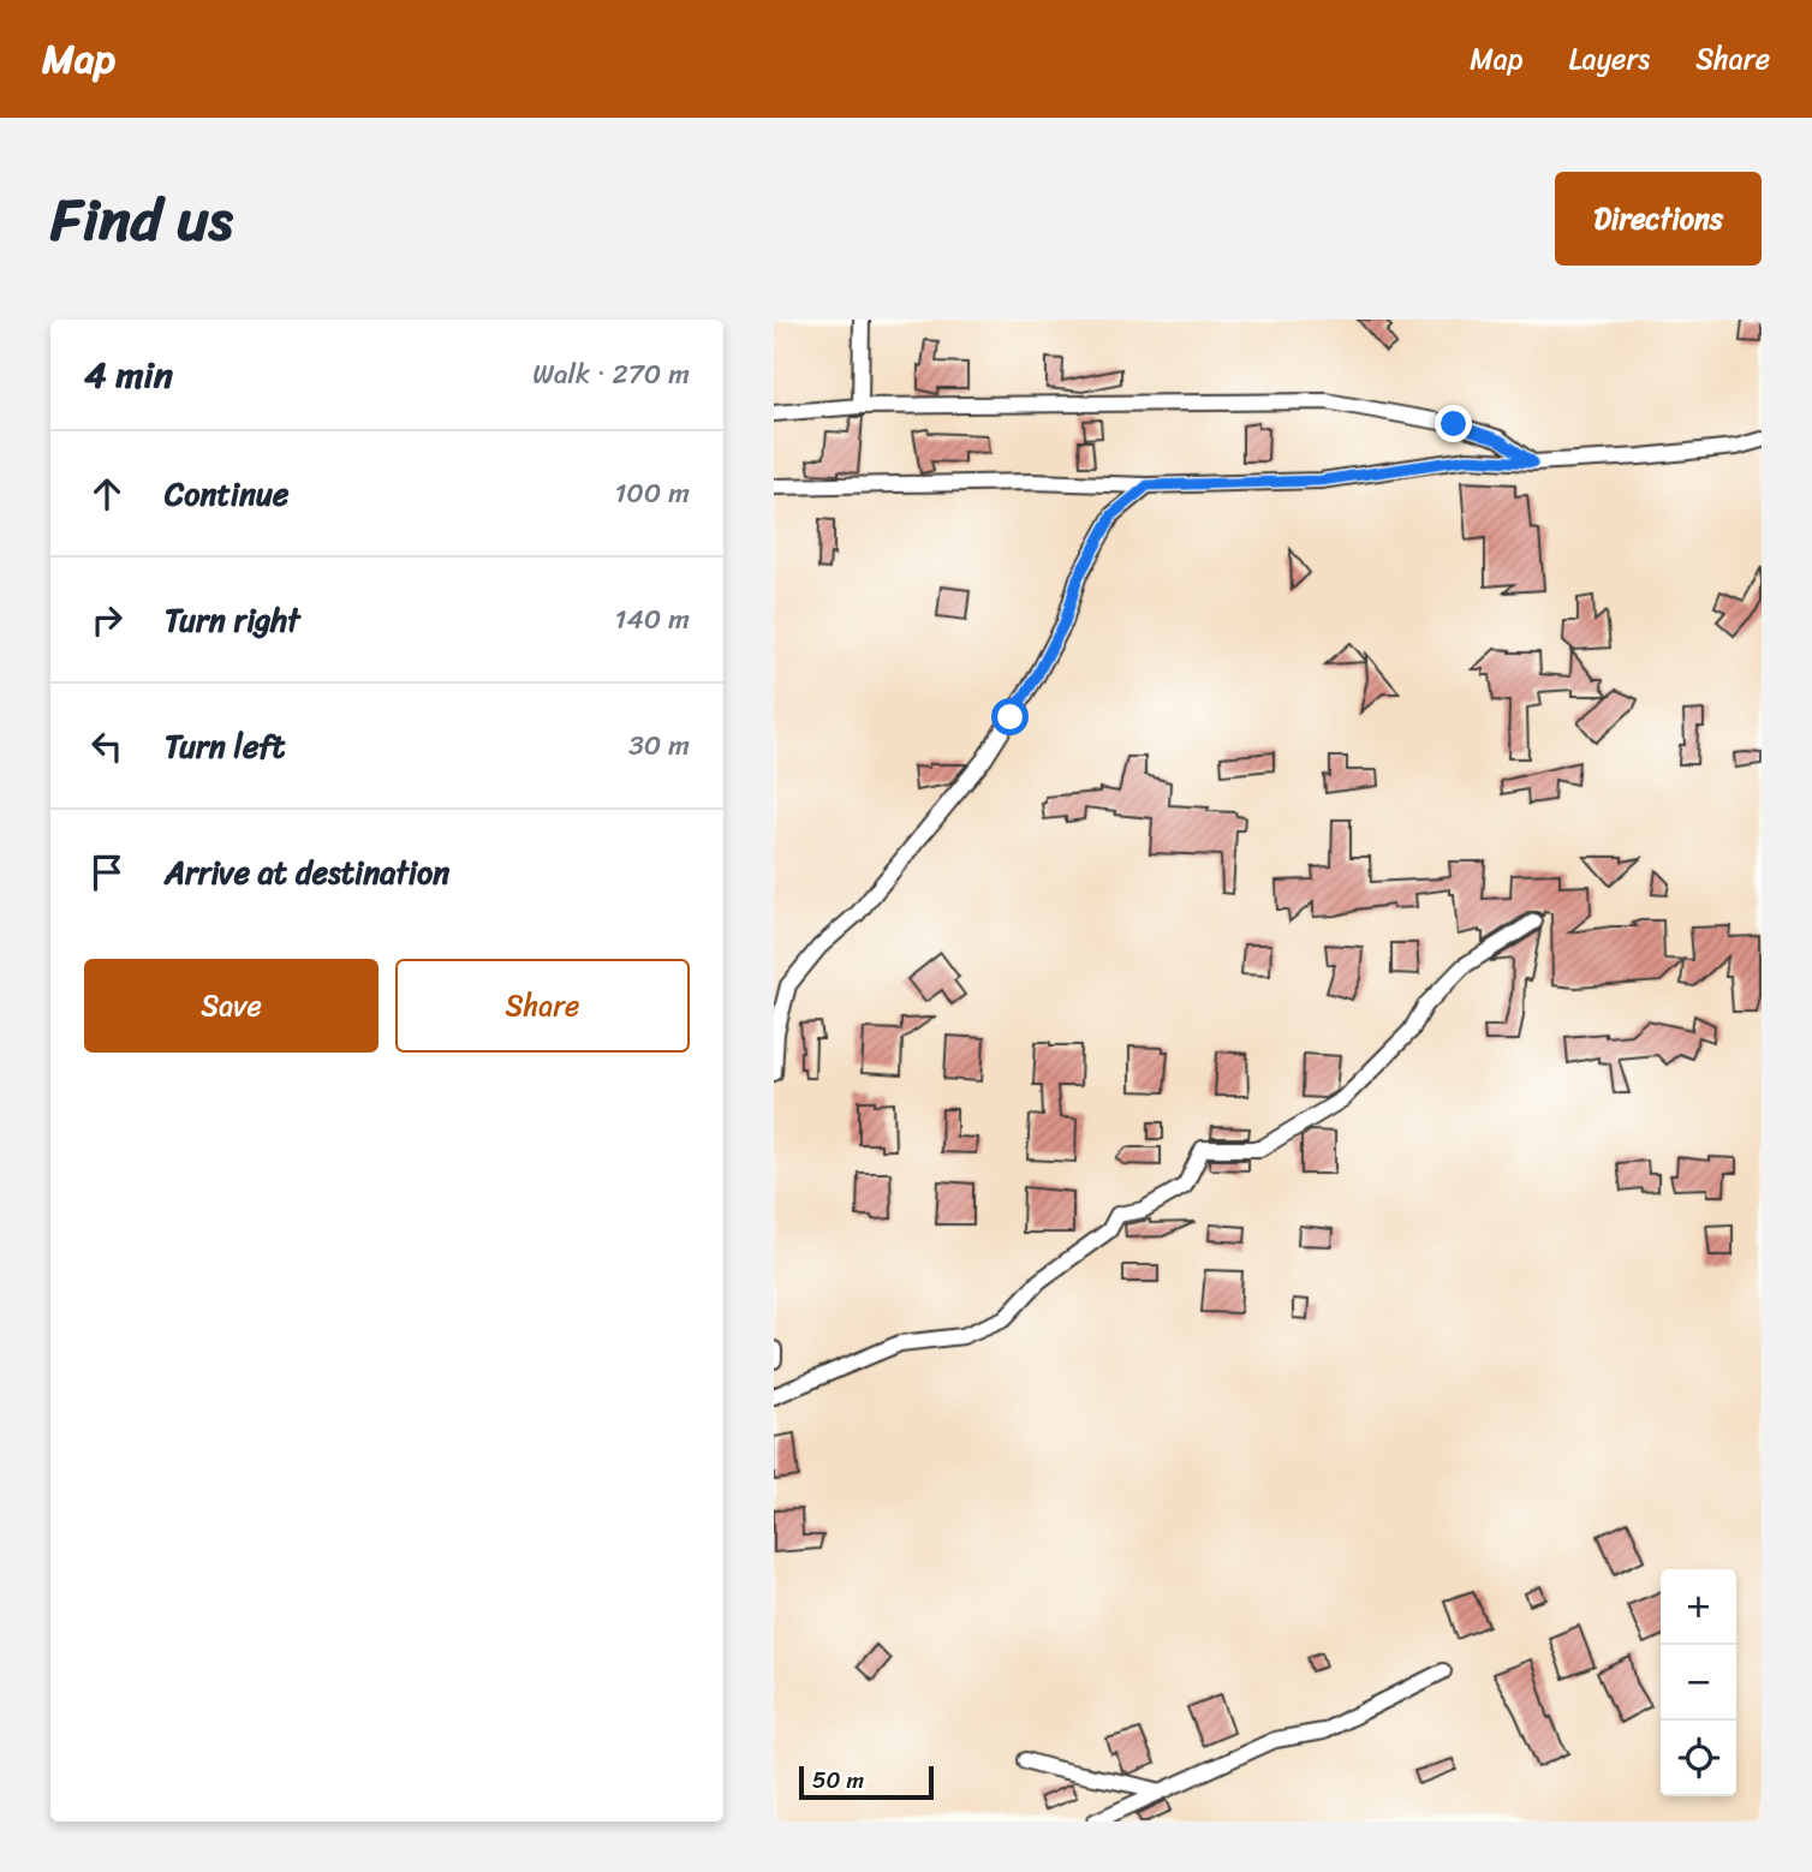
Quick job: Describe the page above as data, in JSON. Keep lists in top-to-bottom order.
{
  "scale_bar": "50 m",
  "page": {
    "header": "Map",
    "nav": ["Map", "Layers", "Share"],
    "title": "Find us",
    "buttons": [
      "Directions",
      ["Save", "Share"]
    ],
    "heading": ["4 min", "Walk · 270 m"],
    "list": [
      ["Continue", "100 m"],
      ["Turn right", "140 m"],
      ["Turn left", "30 m"],
      "Arrive at destination"
    ],
    "map_buttons": ["+", "−"],
    "scale": "50 m"
  }
}
